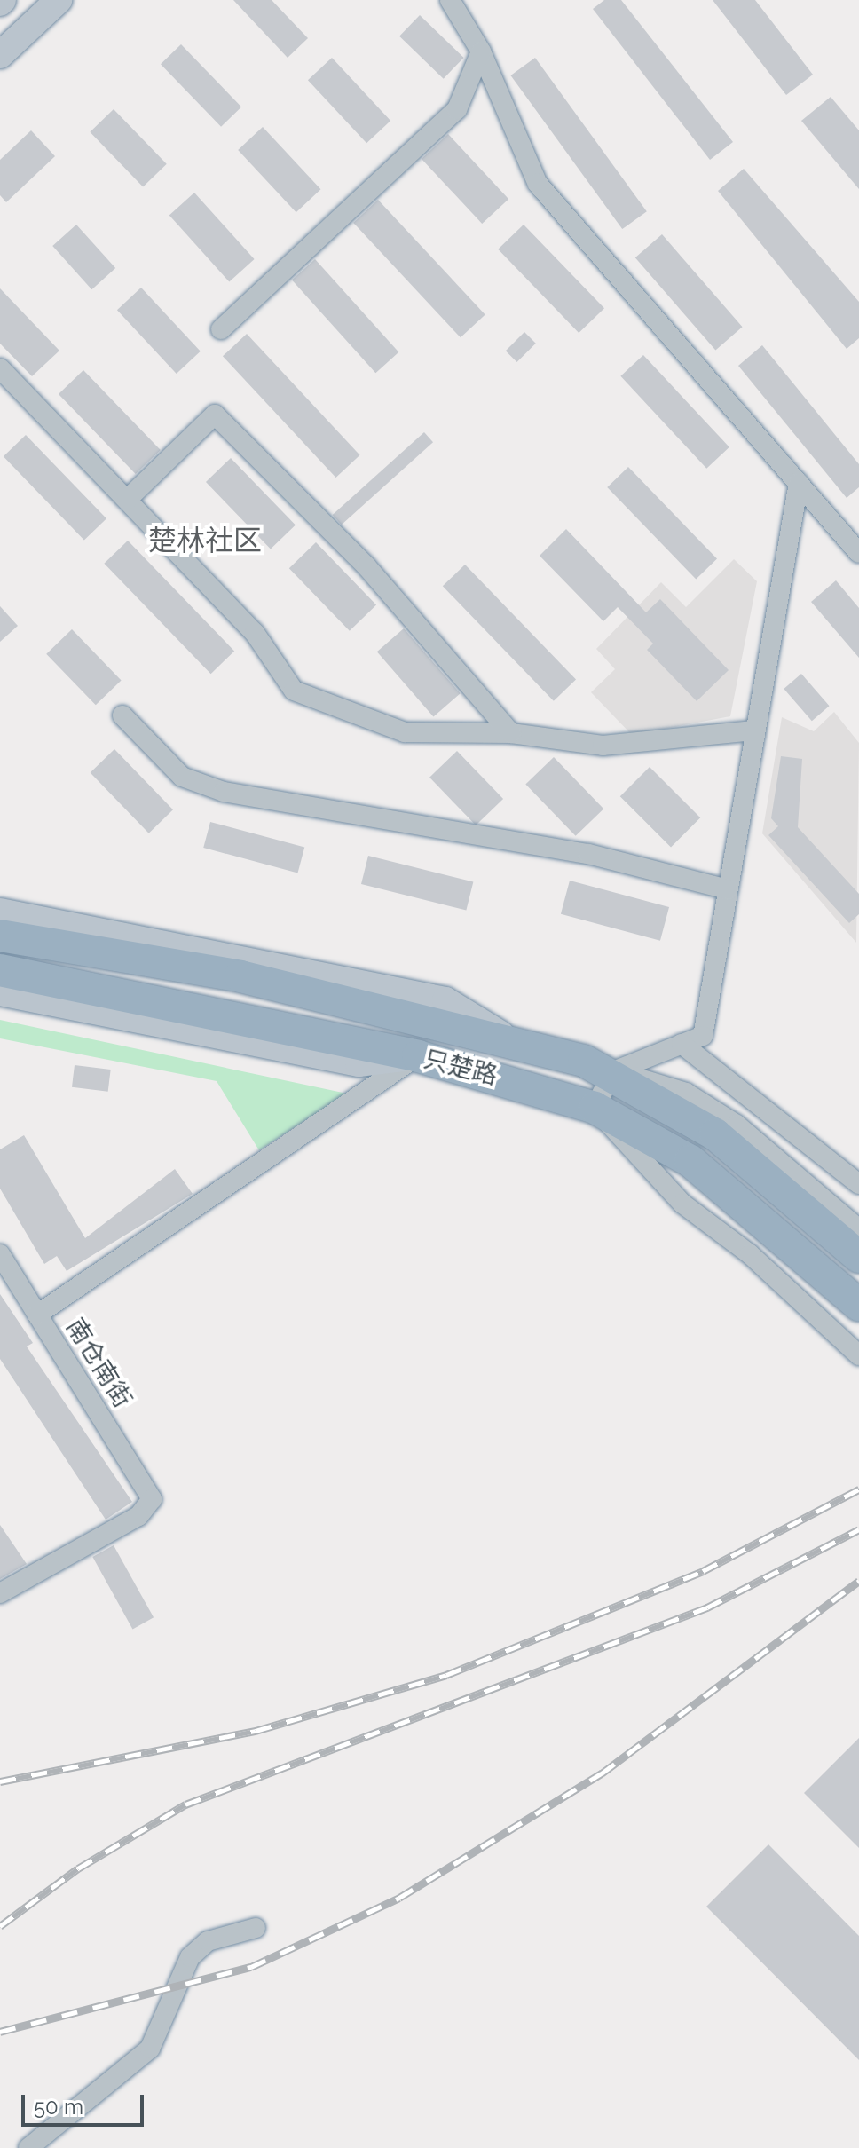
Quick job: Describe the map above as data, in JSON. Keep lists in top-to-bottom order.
{
  "streets": {
    "highway": ["只楚路"],
    "street": ["南仓南街"]
  },
  "districts": ["楚林社区"],
  "scale_bar": "50 m"
}
